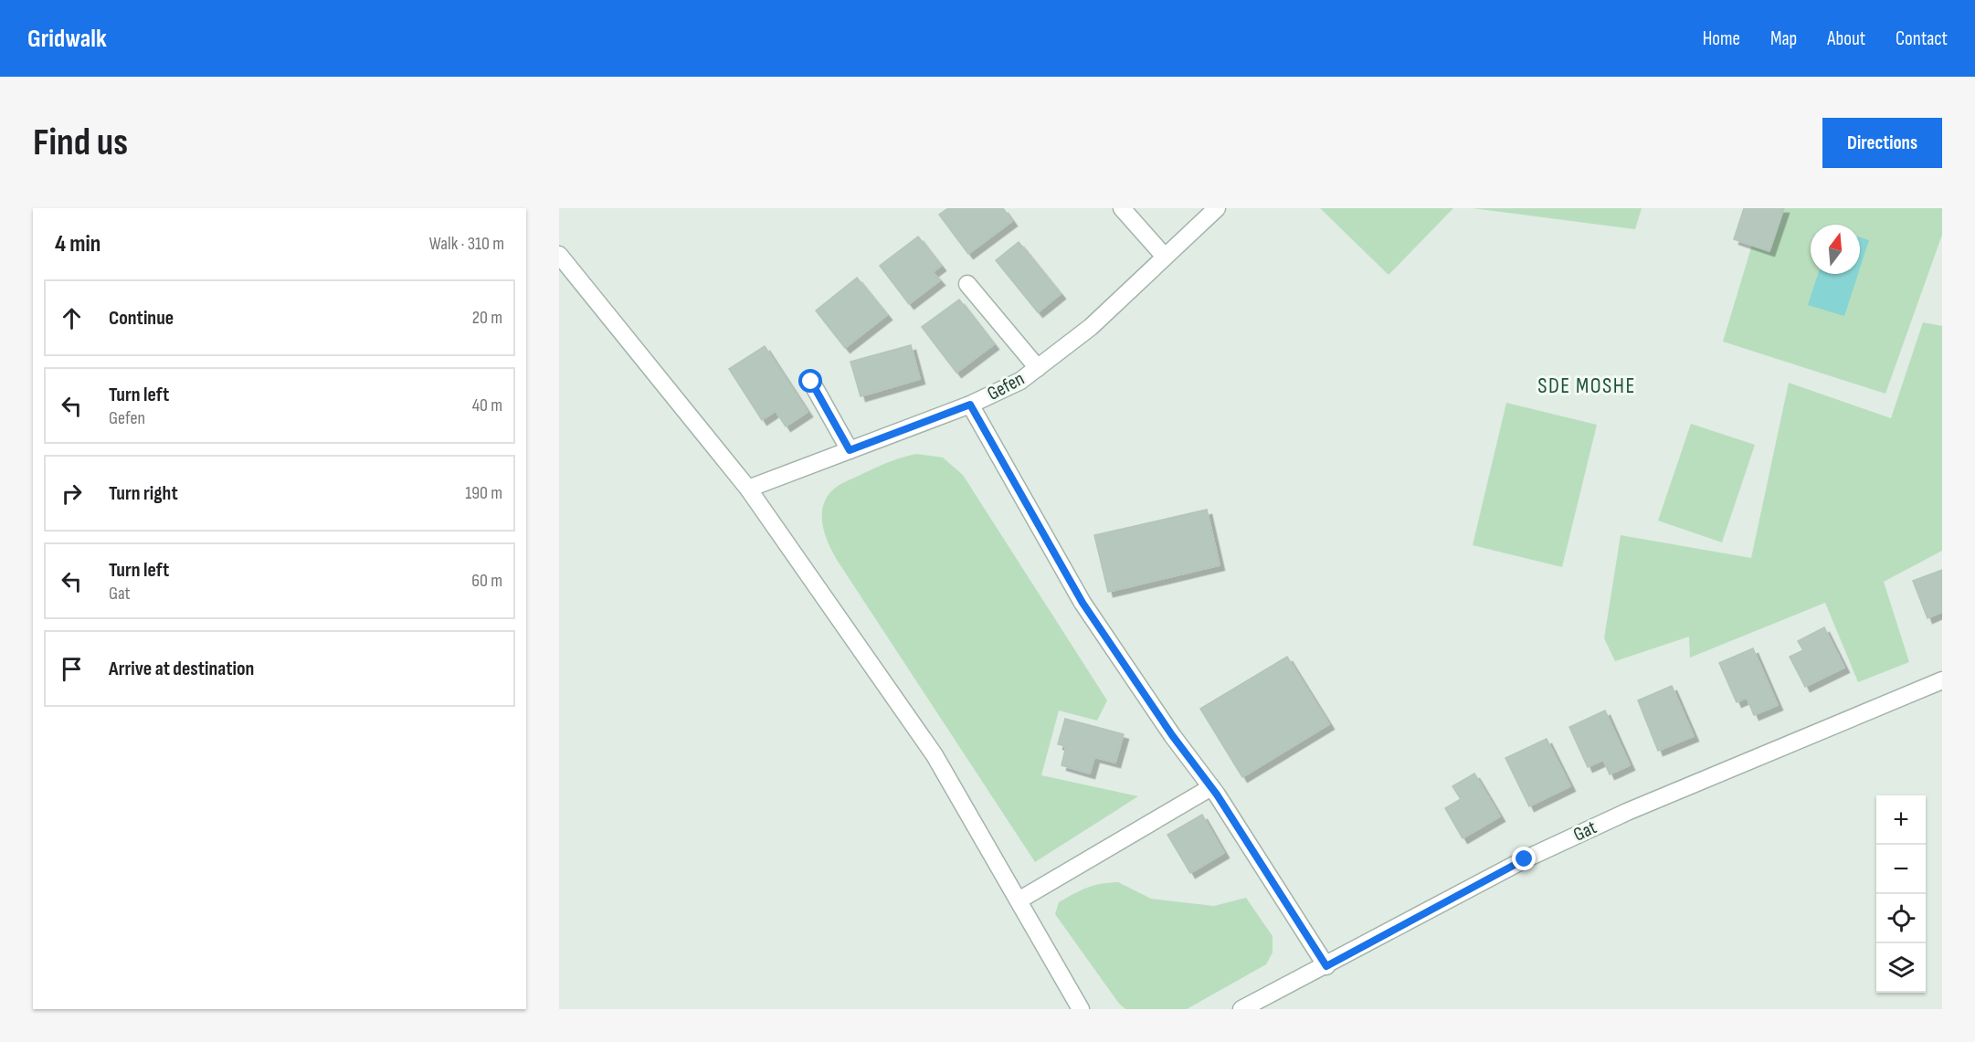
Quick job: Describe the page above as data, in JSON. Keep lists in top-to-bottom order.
{
  "streets": {
    "street": ["Gefen", "Gat"]
  },
  "districts": ["SDE MOSHE"],
  "north": "top",
  "page": {
    "header": "Gridwalk",
    "nav": [
      "Home",
      "Map",
      "About",
      "Contact"
    ],
    "buttons": "Directions",
    "title": "Find us",
    "heading": ["4 min", "Walk · 310 m"],
    "list": [
      ["Continue", "20 m"],
      ["Turn left", "Gefen", "40 m"],
      ["Turn right", "190 m"],
      ["Turn left", "Gat", "60 m"],
      "Arrive at destination"
    ],
    "map_buttons": ["+", "−"]
  }
}
